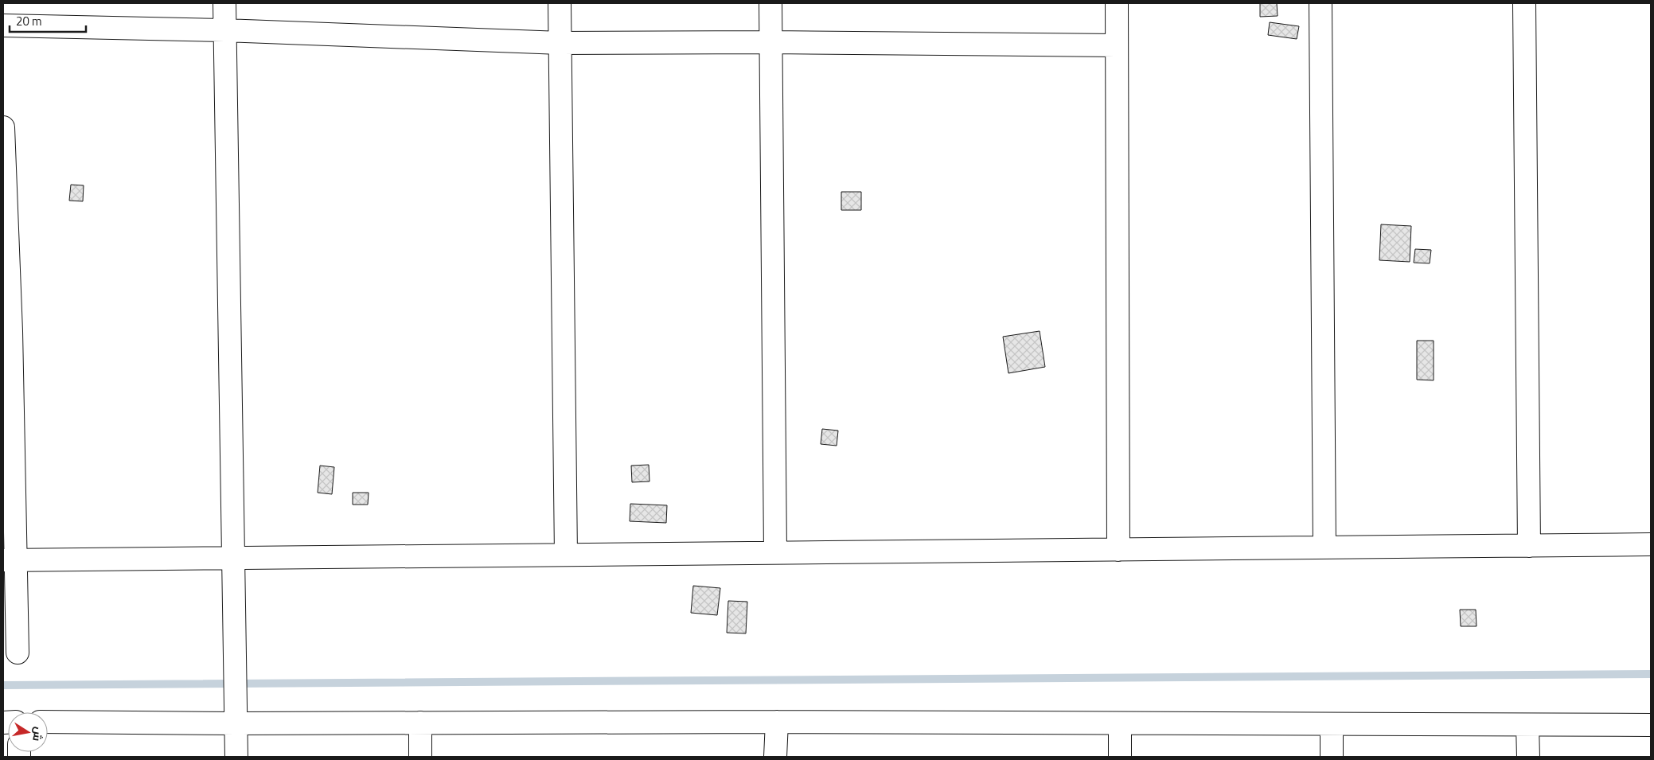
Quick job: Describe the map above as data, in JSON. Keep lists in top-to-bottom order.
{
  "scale_bar": "20 m",
  "north": "right"
}
